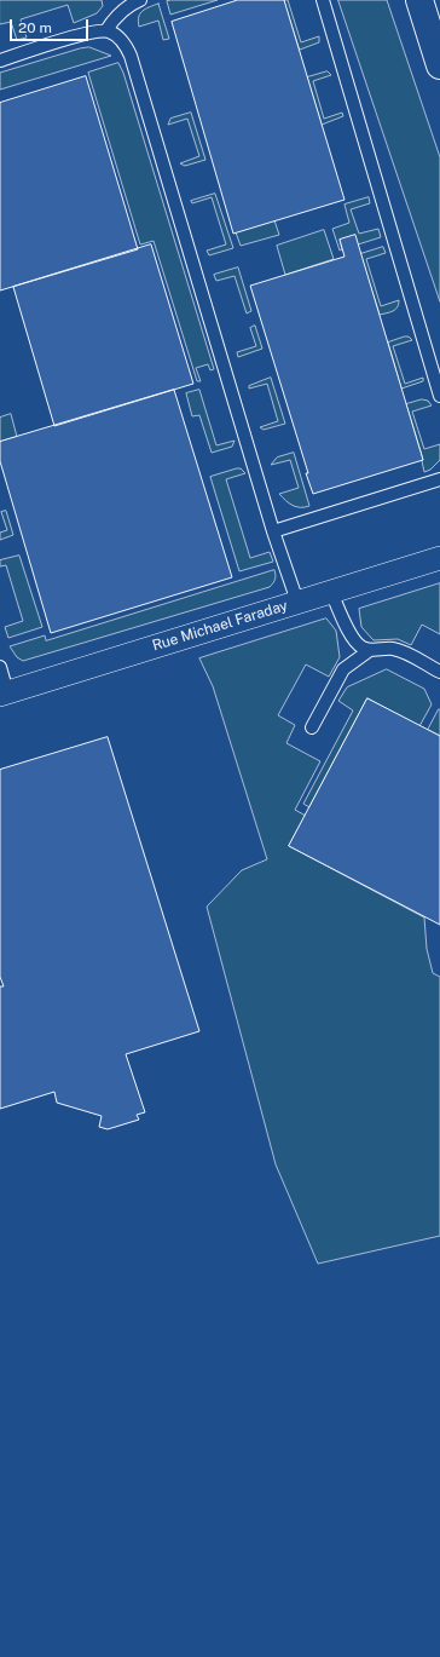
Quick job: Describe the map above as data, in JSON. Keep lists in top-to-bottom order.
{
  "streets": {
    "street": ["Rue Michael Faraday"]
  },
  "scale_bar": "20 m"
}
